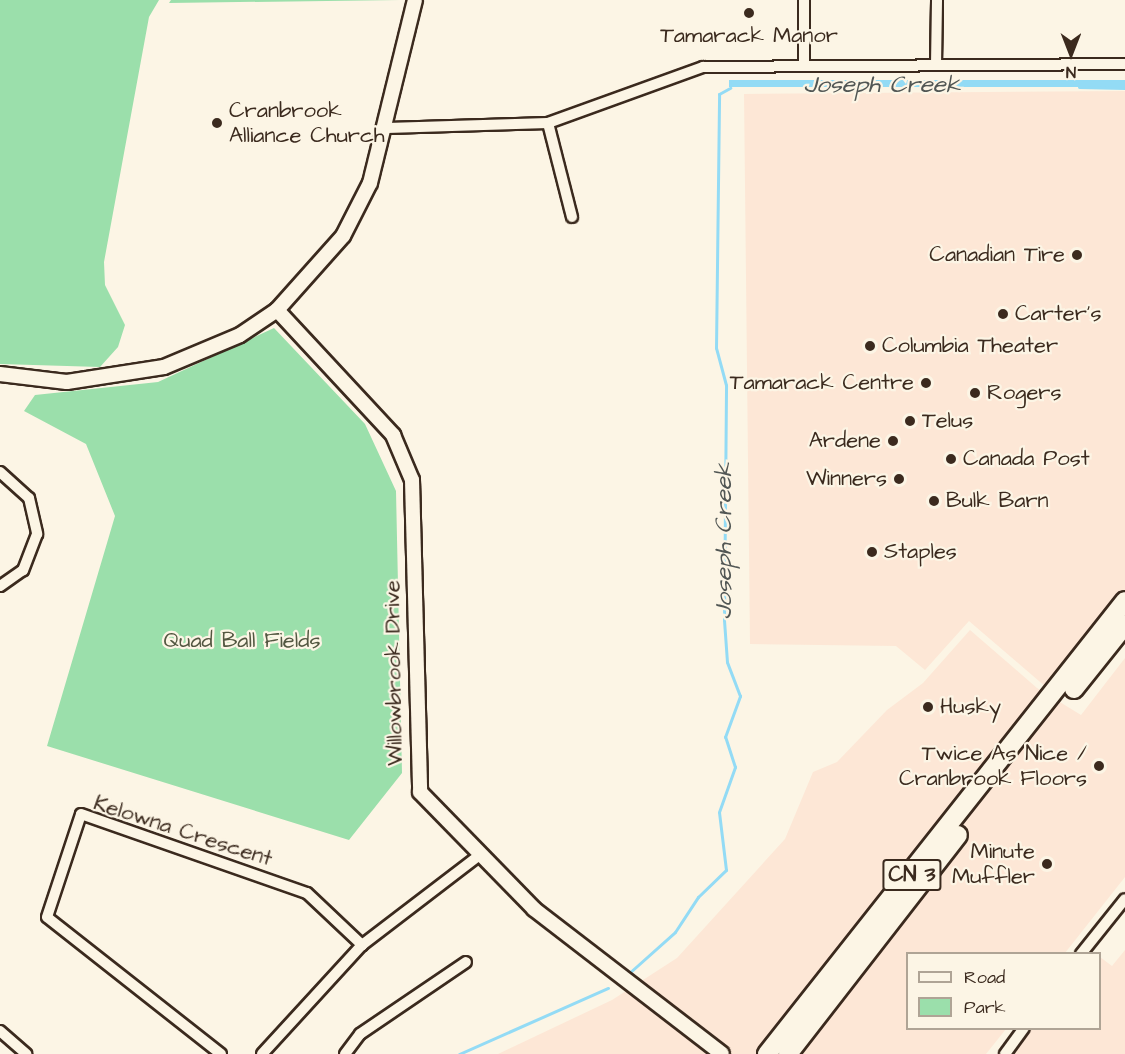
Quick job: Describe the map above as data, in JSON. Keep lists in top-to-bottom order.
{
  "streets": {
    "highway": ["CN 3"],
    "street": ["Willowbrook Drive", "Kelowna Crescent"]
  },
  "water": ["Joseph Creek"],
  "parks": ["Quad Ball Fields"],
  "places": [
    "Tamarack Manor",
    "Cranbrook Alliance Church",
    "Canadian Tire",
    "Carter's",
    "Columbia Theater",
    "Tamarack Centre",
    "Rogers",
    "Telus",
    "Ardene",
    "Canada Post",
    "Winners",
    "Bulk Barn",
    "Staples",
    "Husky",
    "Twice As Nice / Cranbrook Floors",
    "Minute Muffler"
  ],
  "legend": ["Road", "Park"],
  "north": "bottom"
}
